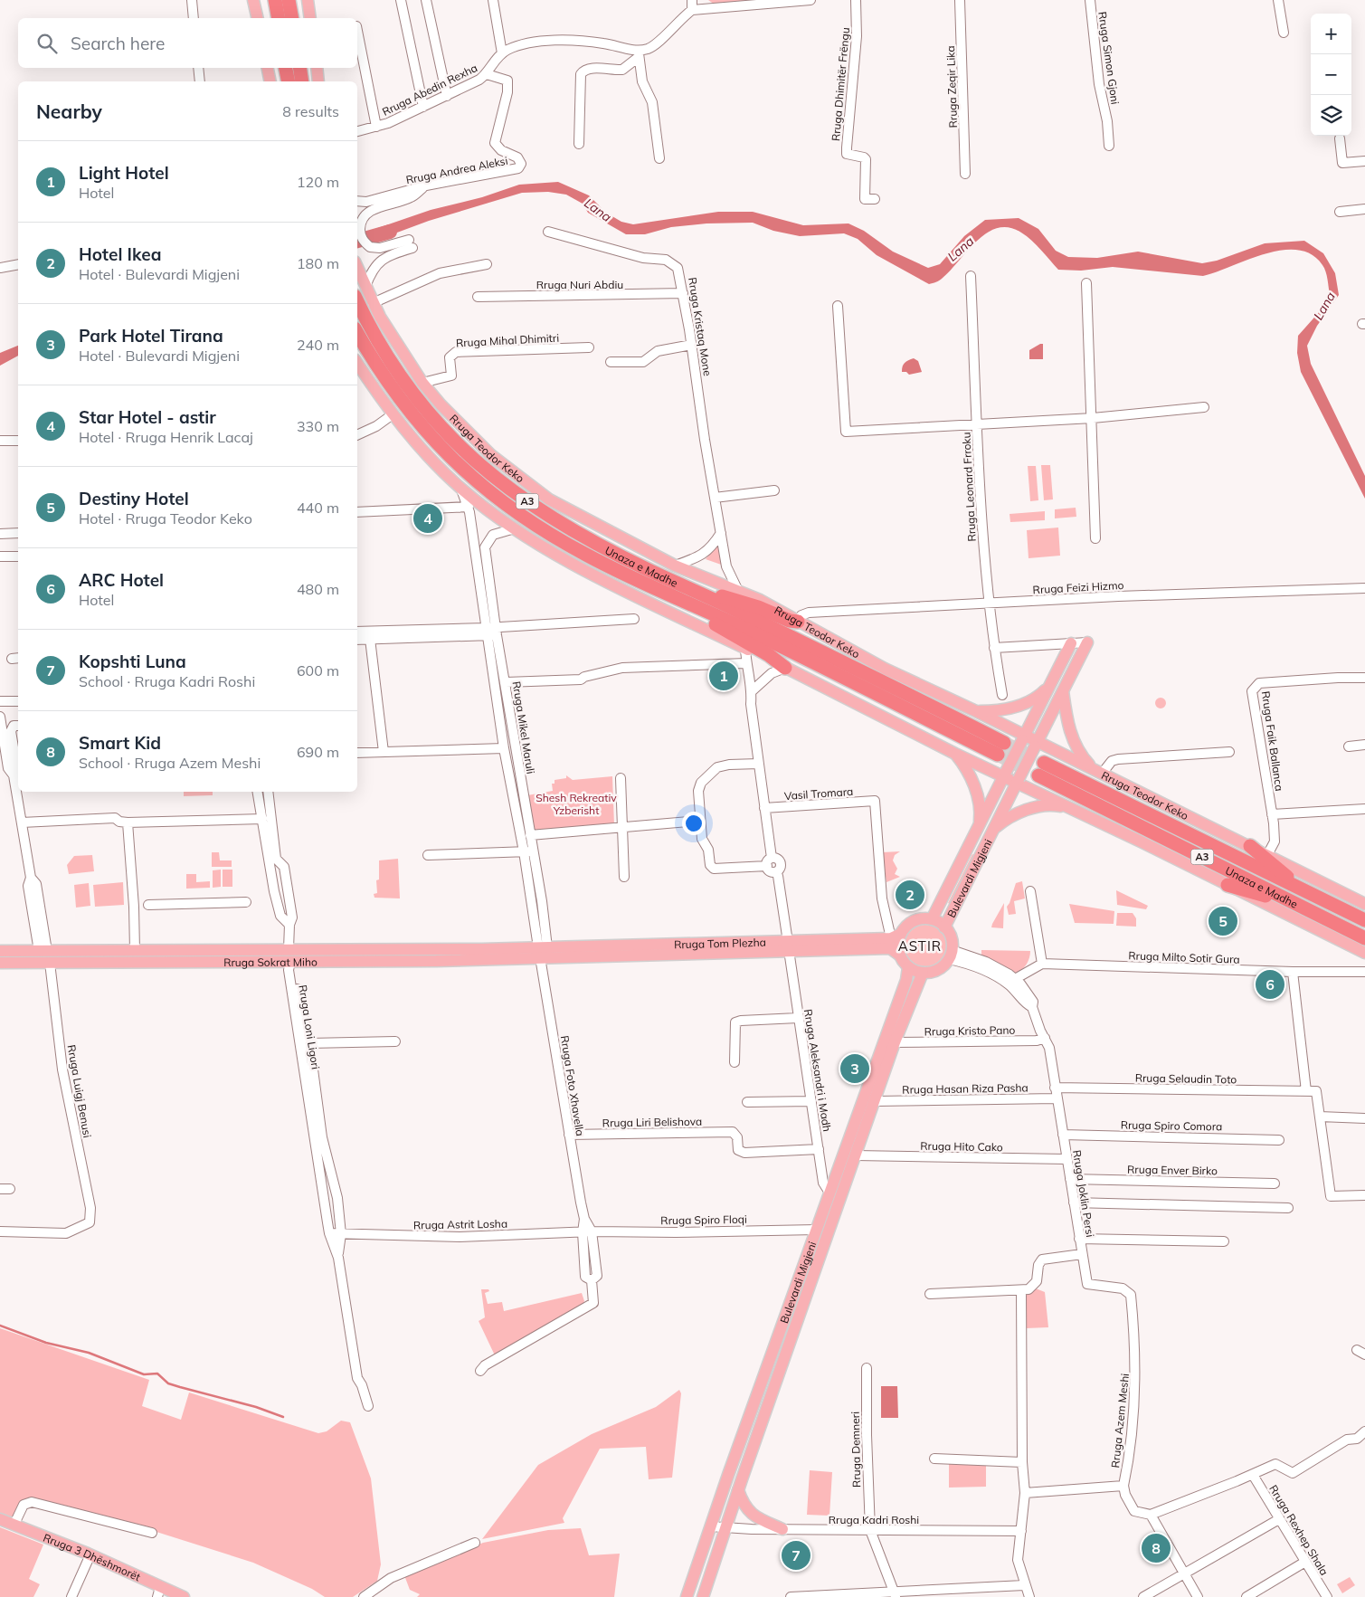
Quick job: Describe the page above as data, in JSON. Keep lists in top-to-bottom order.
{
  "streets": {
    "highway": ["A3", "Unaza e Madhe"],
    "main road": [
      "Rruga Teodor Keko",
      "Bulevardi Migjeni",
      "Rruga Tom Plezha",
      "Rruga Sokrat Miho",
      "Rruga 3 Dhëshmorët"
    ],
    "street": [
      "Rruga Simon Gjoni",
      "Rruga Dhimitër Frëngu",
      "Rruga Zeqir Lika",
      "Rruga Abedin Rexha",
      "Rruga Andrea Aleksi",
      "Rruga Nuri Abdiu",
      "Rruga Kristaq Mone",
      "Rruga Mihal Dhimitri",
      "Rruga Leonard Frroku",
      "Rruga Feizi Hizmo",
      "Rruga Mikel Maruli",
      "Rruga Faik Ballanca",
      "Vasil Tromara",
      "Rruga Milto Sotir Gura",
      "Rruga Loni Ligori",
      "Rruga Kristo Pano",
      "Rruga Aleksandri i Madh",
      "Rruga Selaudin Toto",
      "Rruga Foto Xhavella",
      "Rruga Hasan Riza Pasha",
      "Rruga Luigj Benusi",
      "Rruga Liri Belishova",
      "Rruga Spiro Comora",
      "Rruga Hito Cako",
      "Rruga Enver Birko",
      "Rruga Joklin Persi",
      "Rruga Spiro Floqi",
      "Rruga Astrit Losha",
      "Rruga Azem Meshi",
      "Rruga Demneri",
      "Rruga Kadri Roshi",
      "Rruga Rexhep Shala"
    ]
  },
  "crossings": [
    ["Rruga Abedin Rexha", "Rruga Andrea Aleksi"],
    ["Rruga Nuri Abdiu", "Rruga Kristaq Mone"],
    ["Rruga Kristaq Mone", "Rruga Teodor Keko"],
    ["Rruga Mihal Dhimitri", "Rruga Teodor Keko"],
    ["Rruga Teodor Keko", "Rruga Feizi Hizmo"],
    ["Rruga Teodor Keko", "Rruga Faik Ballanca"],
    ["Rruga Teodor Keko", "Bulevardi Migjeni"],
    ["Rruga Leonard Frroku", "Rruga Feizi Hizmo"],
    ["Rruga Mikel Maruli", "Rruga Tom Plezha"],
    ["Rruga Mikel Maruli", "Rruga Sokrat Miho"],
    ["Rruga Mikel Maruli", "Rruga Foto Xhavella"],
    ["Vasil Tromara", "Bulevardi Migjeni"],
    ["Vasil Tromara", "Rruga Tom Plezha"],
    ["Vasil Tromara", "Rruga Joklin Persi"],
    ["Bulevardi Migjeni", "Rruga Tom Plezha"],
    ["Bulevardi Migjeni", "Rruga Kristo Pano"],
    ["Bulevardi Migjeni", "Rruga Aleksandri i Madh"],
    ["Bulevardi Migjeni", "Rruga Hasan Riza Pasha"],
    ["Bulevardi Migjeni", "Rruga Hito Cako"],
    ["Bulevardi Migjeni", "Rruga Joklin Persi"],
    ["Bulevardi Migjeni", "Rruga Spiro Floqi"],
    ["Bulevardi Migjeni", "Rruga Kadri Roshi"],
    ["Rruga Tom Plezha", "Rruga Sokrat Miho"],
    ["Rruga Tom Plezha", "Rruga Aleksandri i Madh"],
    ["Rruga Tom Plezha", "Rruga Foto Xhavella"],
    ["Rruga Tom Plezha", "Rruga Joklin Persi"],
    ["Rruga Sokrat Miho", "Rruga Loni Ligori"],
    ["Rruga Sokrat Miho", "Rruga Foto Xhavella"],
    ["Rruga Sokrat Miho", "Rruga Luigj Benusi"],
    ["Rruga Loni Ligori", "Rruga Astrit Losha"],
    ["Rruga Kristo Pano", "Rruga Joklin Persi"],
    ["Rruga Aleksandri i Madh", "Rruga Liri Belishova"],
    ["Rruga Selaudin Toto", "Rruga Joklin Persi"],
    ["Rruga Foto Xhavella", "Rruga Liri Belishova"],
    ["Rruga Foto Xhavella", "Rruga Spiro Floqi"],
    ["Rruga Foto Xhavella", "Rruga Astrit Losha"],
    ["Rruga Hasan Riza Pasha", "Rruga Joklin Persi"],
    ["Rruga Spiro Comora", "Rruga Joklin Persi"],
    ["Rruga Hito Cako", "Rruga Joklin Persi"],
    ["Rruga Enver Birko", "Rruga Joklin Persi"],
    ["Rruga Joklin Persi", "Rruga Azem Meshi"],
    ["Rruga Spiro Floqi", "Rruga Astrit Losha"],
    ["Rruga Demneri", "Rruga Kadri Roshi"]
  ],
  "districts": ["ASTIR"],
  "water": ["Lana"],
  "parks": ["Shesh Rekreativ Yzberisht"],
  "page": {
    "map_buttons": ["+", "−"],
    "search": "Search here",
    "heading": ["Nearby", "8 results"],
    "list": [
      {
        "mark": "1",
        "name": "Light Hotel",
        "note": "Hotel",
        "value": "120 m"
      },
      {
        "mark": "2",
        "name": "Hotel Ikea",
        "note": "Hotel · Bulevardi Migjeni",
        "value": "180 m"
      },
      {
        "mark": "3",
        "name": "Park Hotel Tirana",
        "note": "Hotel · Bulevardi Migjeni",
        "value": "240 m"
      },
      {
        "mark": "4",
        "name": "Star Hotel - astir",
        "note": "Hotel · Rruga Henrik Lacaj",
        "value": "330 m"
      },
      {
        "mark": "5",
        "name": "Destiny Hotel",
        "note": "Hotel · Rruga Teodor Keko",
        "value": "440 m"
      },
      {
        "mark": "6",
        "name": "ARC Hotel",
        "note": "Hotel",
        "value": "480 m"
      },
      {
        "mark": "7",
        "name": "Kopshti Luna",
        "note": "School · Rruga Kadri Roshi",
        "value": "600 m"
      },
      {
        "mark": "8",
        "name": "Smart Kid",
        "note": "School · Rruga Azem Meshi",
        "value": "690 m"
      }
    ],
    "pins": [
      "4",
      "1",
      "2",
      "5",
      "6",
      "3",
      "8",
      "7"
    ]
  }
}
